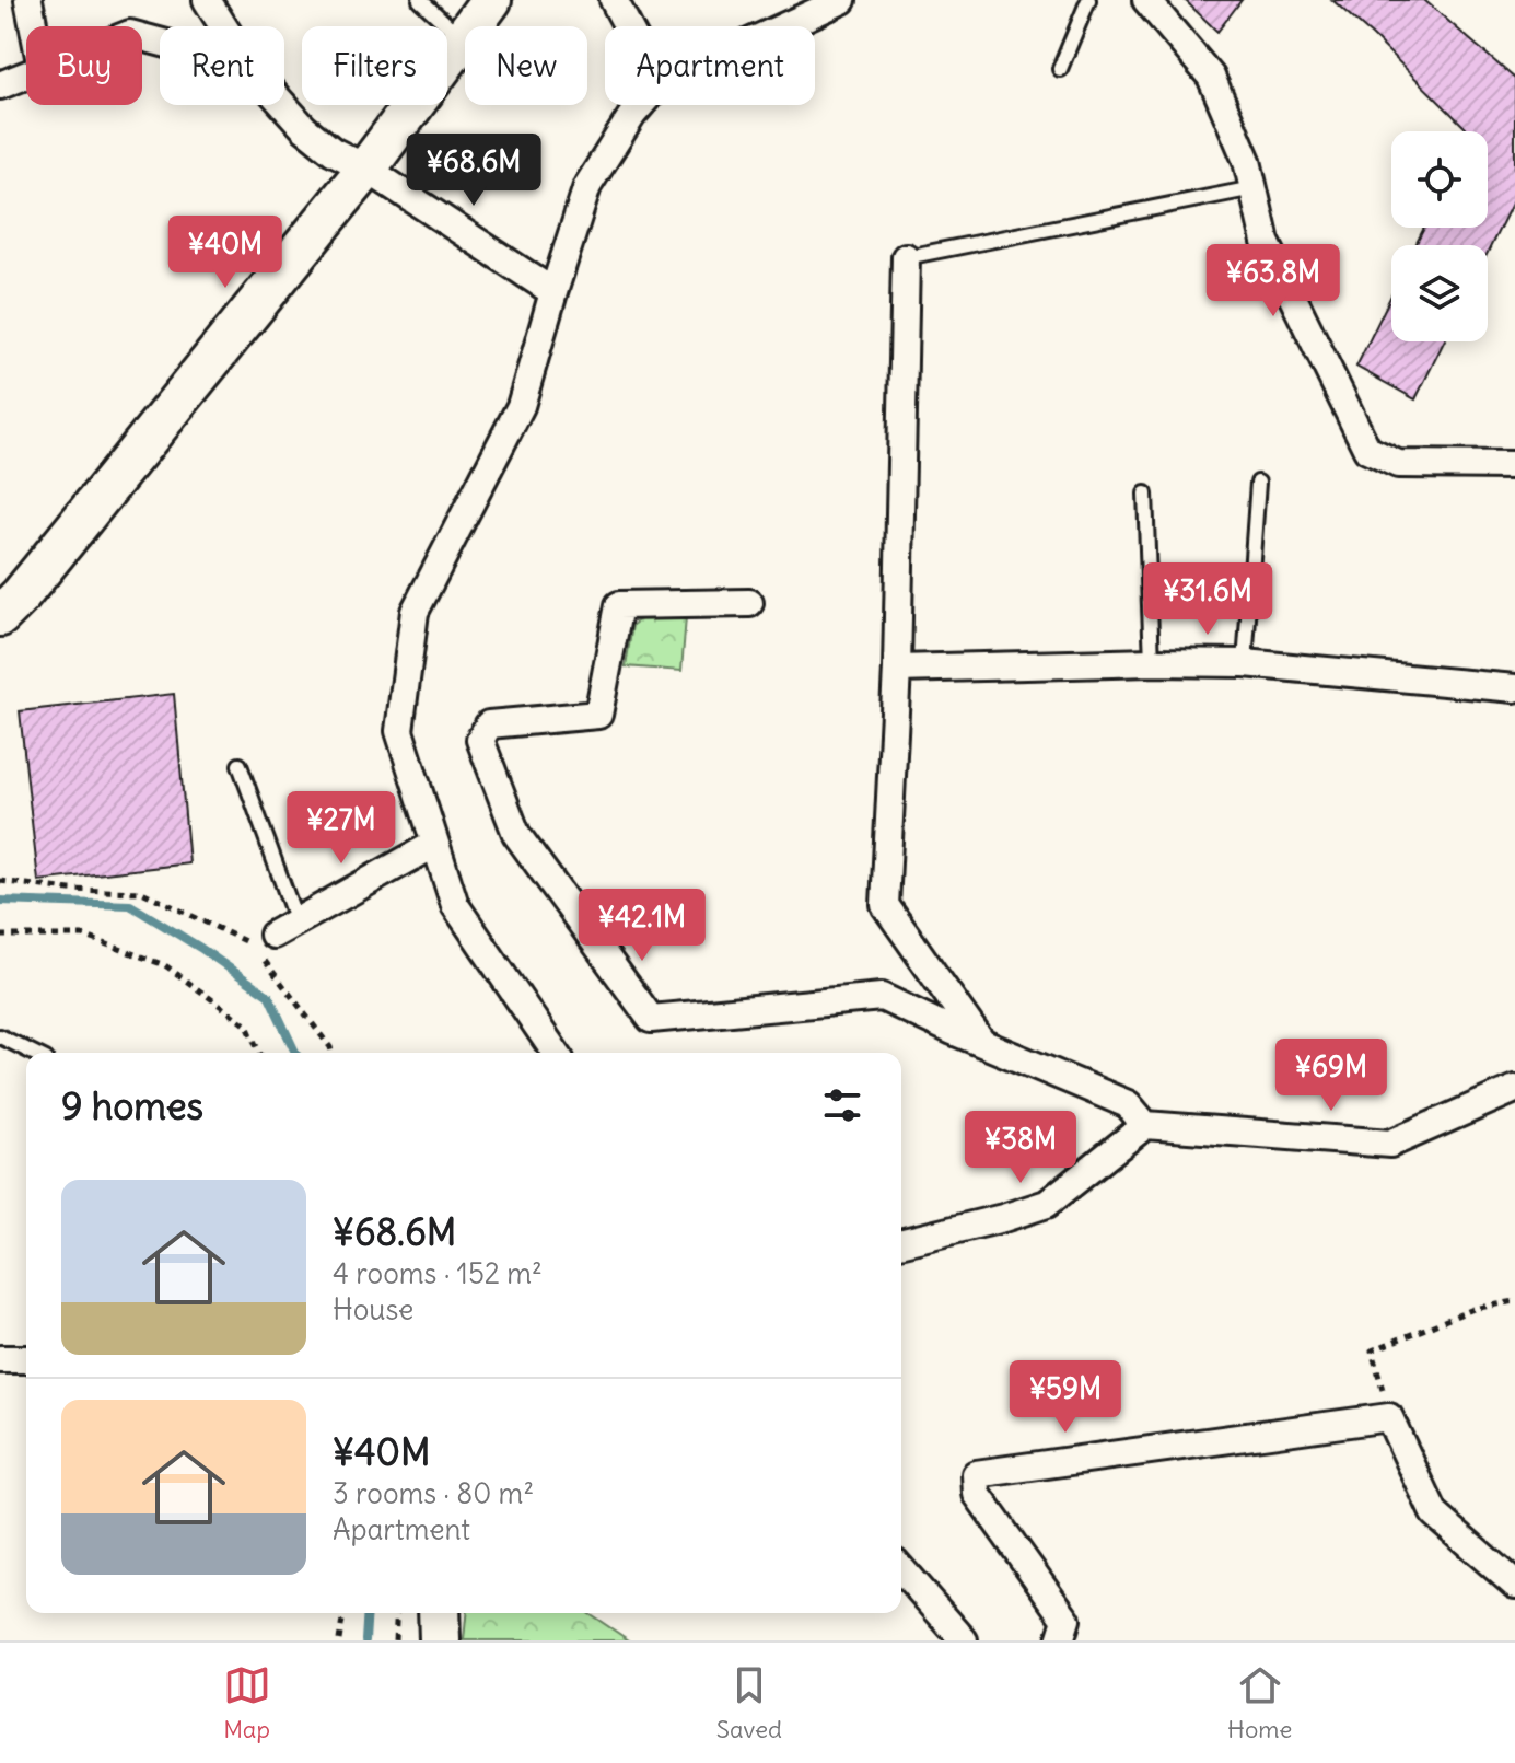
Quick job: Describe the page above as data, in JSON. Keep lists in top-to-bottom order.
{
  "page": {
    "chip": [
      "Buy",
      "Rent",
      "Filters",
      "New",
      "Apartment"
    ],
    "price": [
      "¥68.6M",
      "¥40M",
      "¥63.8M",
      "¥31.6M",
      "¥27M",
      "¥42.1M",
      "¥69M",
      "¥38M",
      "¥59M"
    ],
    "heading": "9 homes",
    "list": [
      {
        "name": "¥68.6M",
        "note": "4 rooms · 152 m² · House"
      },
      {
        "name": "¥40M",
        "note": "3 rooms · 80 m² · Apartment"
      }
    ],
    "tabs": ["Map", "Saved", "Home"]
  }
}
